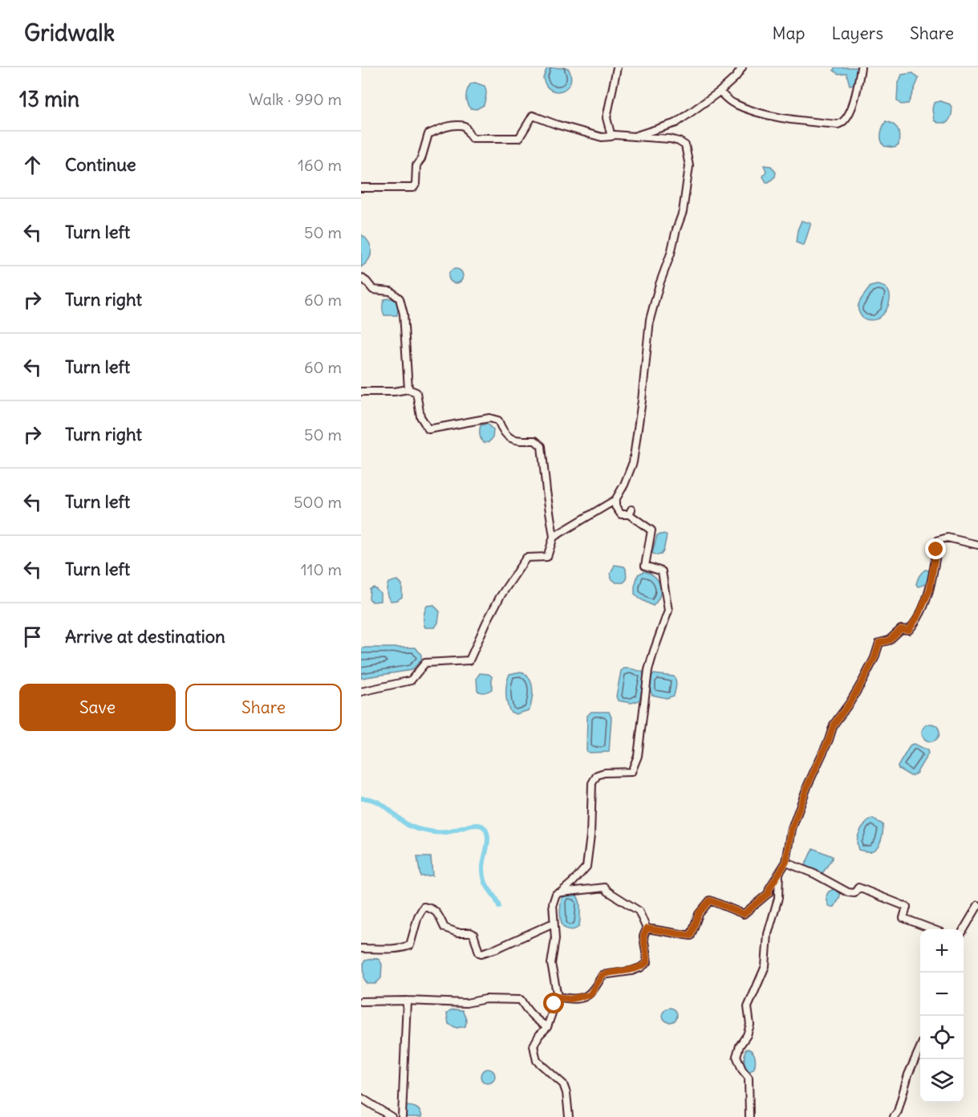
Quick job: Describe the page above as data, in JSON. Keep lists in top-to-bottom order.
{
  "page": {
    "header": "Gridwalk",
    "nav": ["Map", "Layers", "Share"],
    "heading": ["13 min", "Walk · 990 m"],
    "list": [
      ["Continue", "160 m"],
      ["Turn left", "50 m"],
      ["Turn right", "60 m"],
      ["Turn left", "60 m"],
      ["Turn right", "50 m"],
      ["Turn left", "500 m"],
      ["Turn left", "110 m"],
      "Arrive at destination"
    ],
    "buttons": ["Save", "Share"],
    "map_buttons": ["+", "−"]
  }
}
